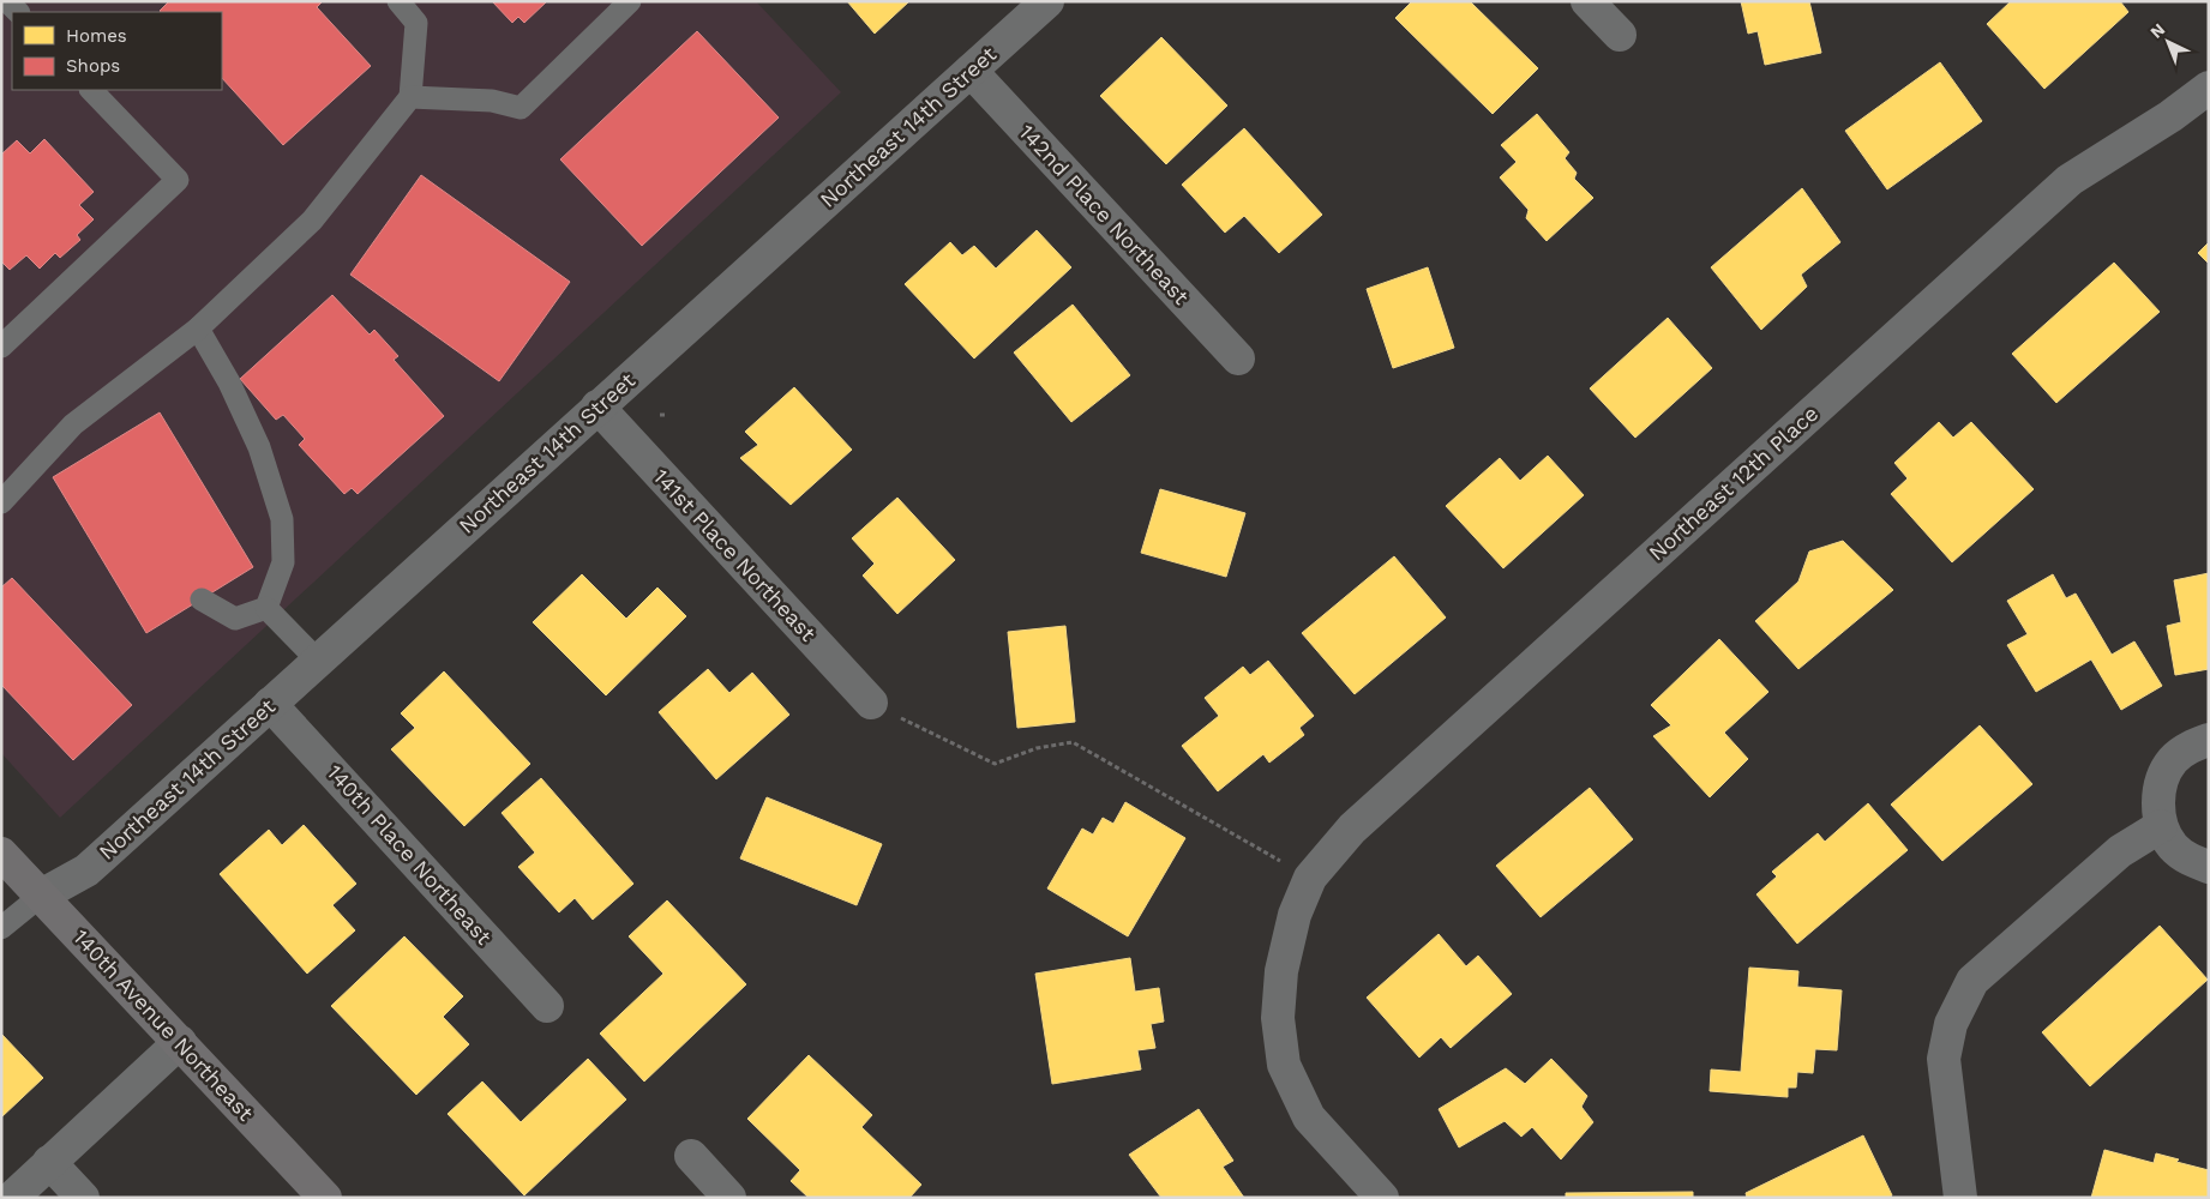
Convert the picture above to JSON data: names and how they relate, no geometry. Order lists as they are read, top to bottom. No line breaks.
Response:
{"streets":{"main road":["140th Avenue Northeast"],"street":["Northeast 14th Street","142nd Place Northeast","Northeast 12th Place","141st Place Northeast","140th Place Northeast"]},"crossings":[["Northeast 14th Street","142nd Place Northeast"],["Northeast 14th Street","141st Place Northeast"],["Northeast 14th Street","140th Place Northeast"],["Northeast 14th Street","140th Avenue Northeast"]],"legend":["Homes","Shops"],"north":"top left"}
